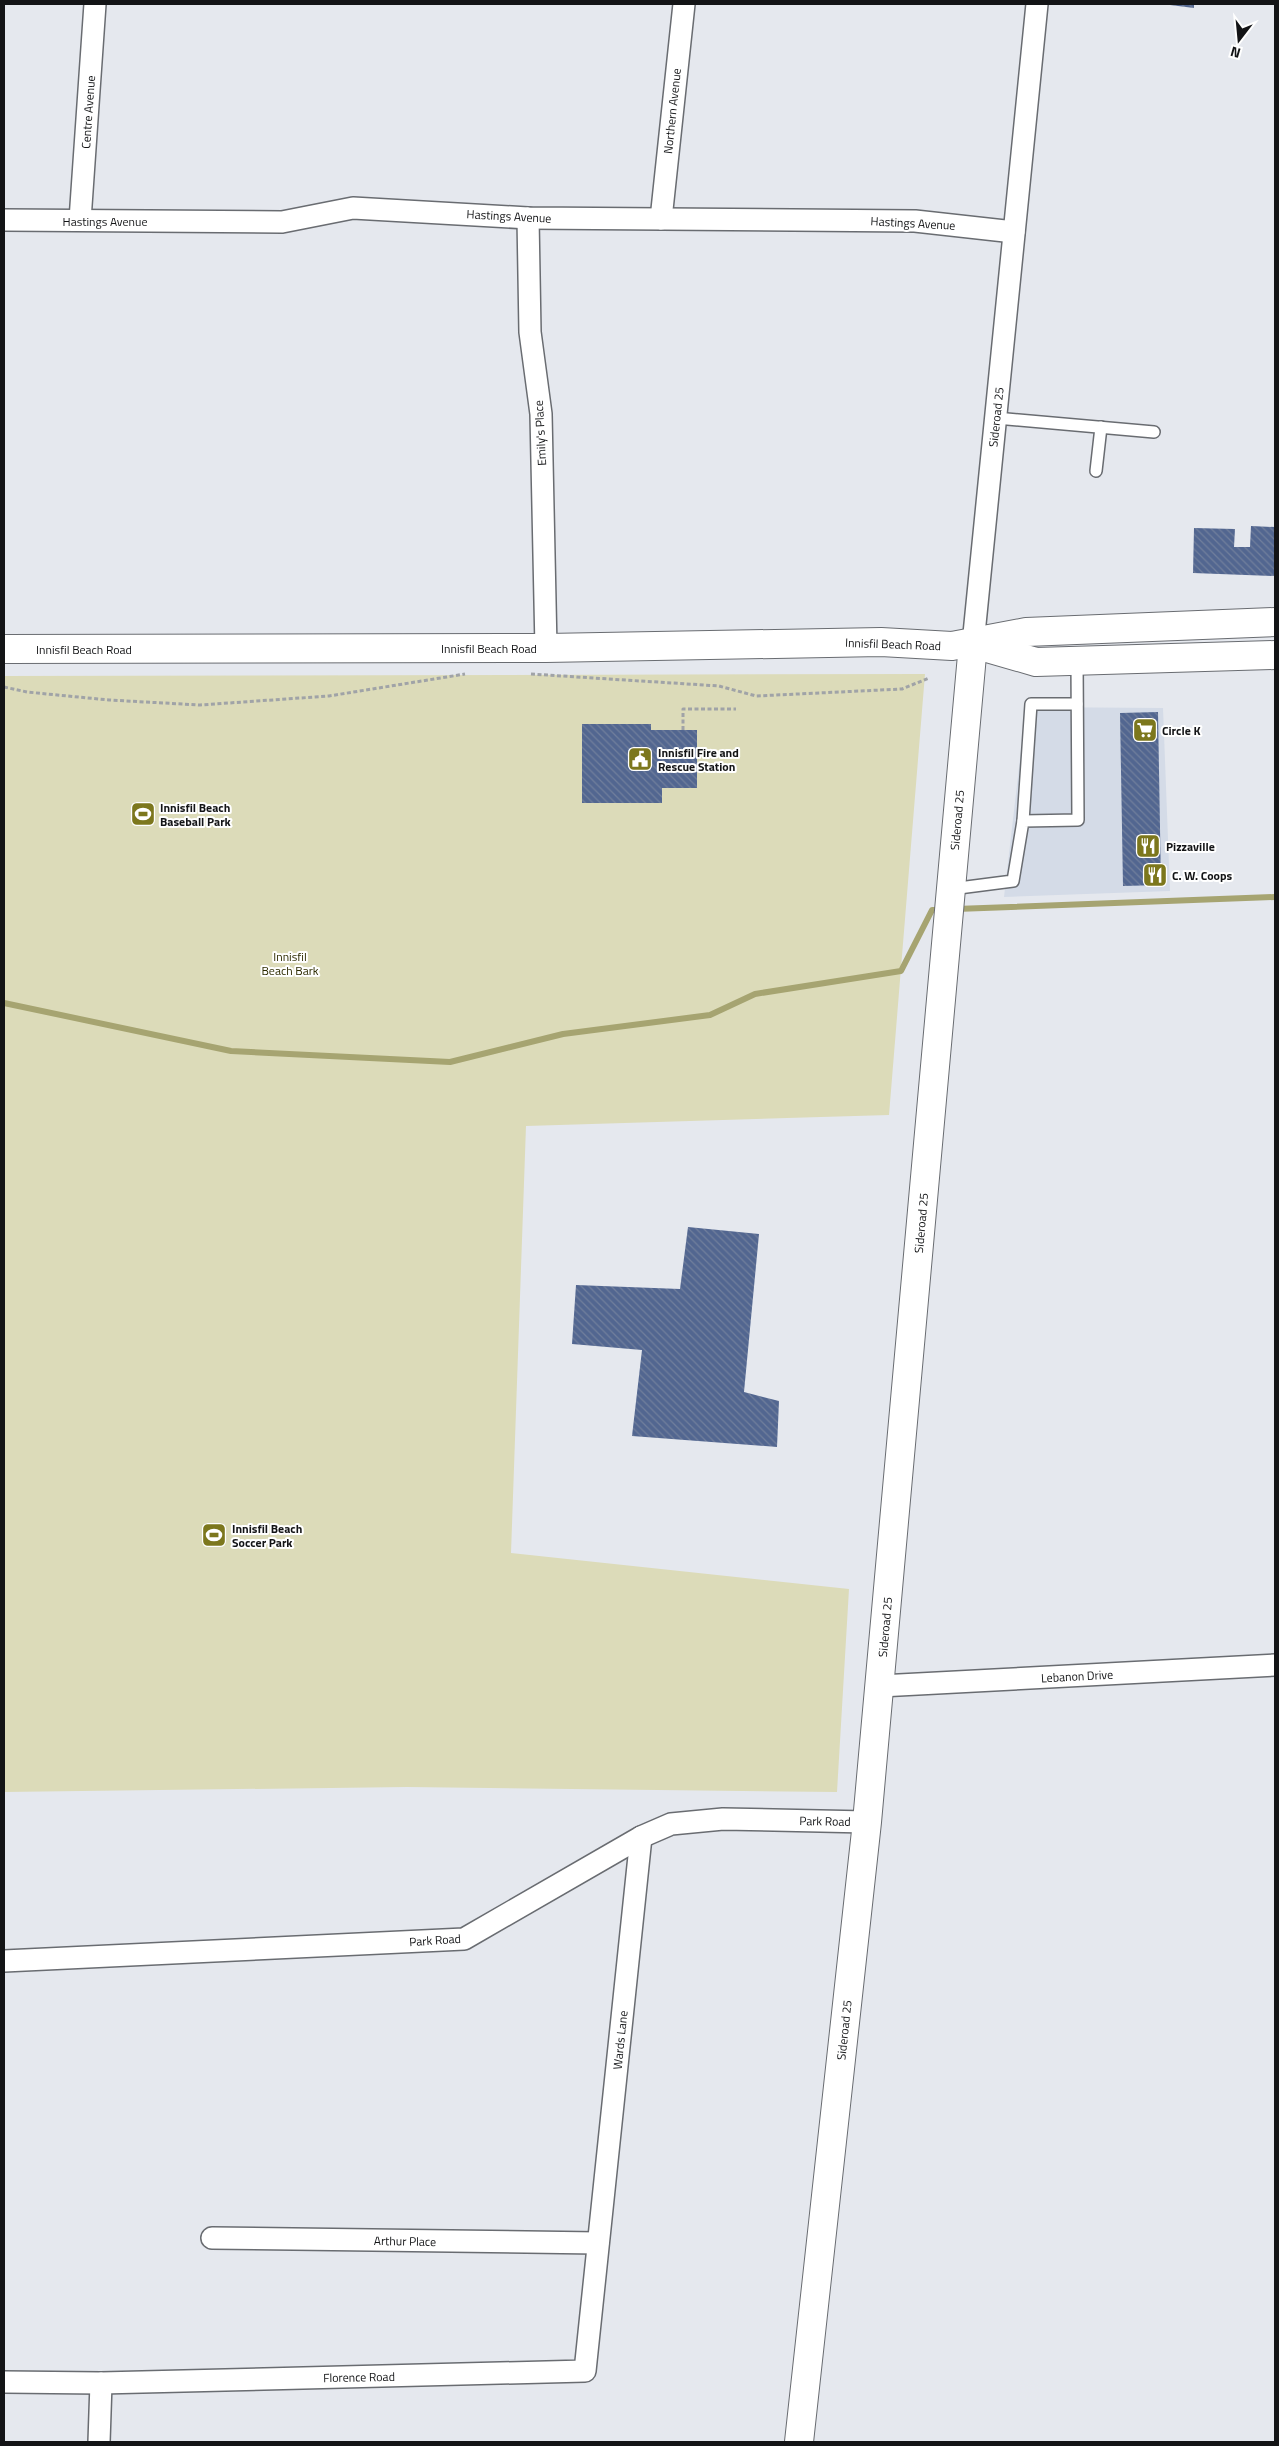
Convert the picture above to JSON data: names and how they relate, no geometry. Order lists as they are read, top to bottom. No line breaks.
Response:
{"streets":{"main road":["Sideroad 25","Innisfil Beach Road"],"street":["Northern Avenue","Centre Avenue","Hastings Avenue","Emily's Place","Lebanon Drive","Park Road","Wards Lane","Arthur Place","Florence Road"]},"crossings":[["Northern Avenue","Hastings Avenue"],["Centre Avenue","Hastings Avenue"],["Hastings Avenue","Sideroad 25"],["Hastings Avenue","Emily's Place"],["Sideroad 25","Innisfil Beach Road"],["Sideroad 25","Lebanon Drive"],["Sideroad 25","Park Road"],["Emily's Place","Innisfil Beach Road"],["Park Road","Wards Lane"],["Wards Lane","Arthur Place"],["Wards Lane","Florence Road"],["Arthur Place","Florence Road"]],"parks":["Innisfil Beach Bark"],"places":{"supermarket":["Circle K"],"public building":["Innisfil Fire and Rescue Station"],"sports":["Innisfil Beach Baseball Park","Innisfil Beach Soccer Park"],"restaurant":["Pizzaville","C. W. Coops"]},"north":"bottom"}
